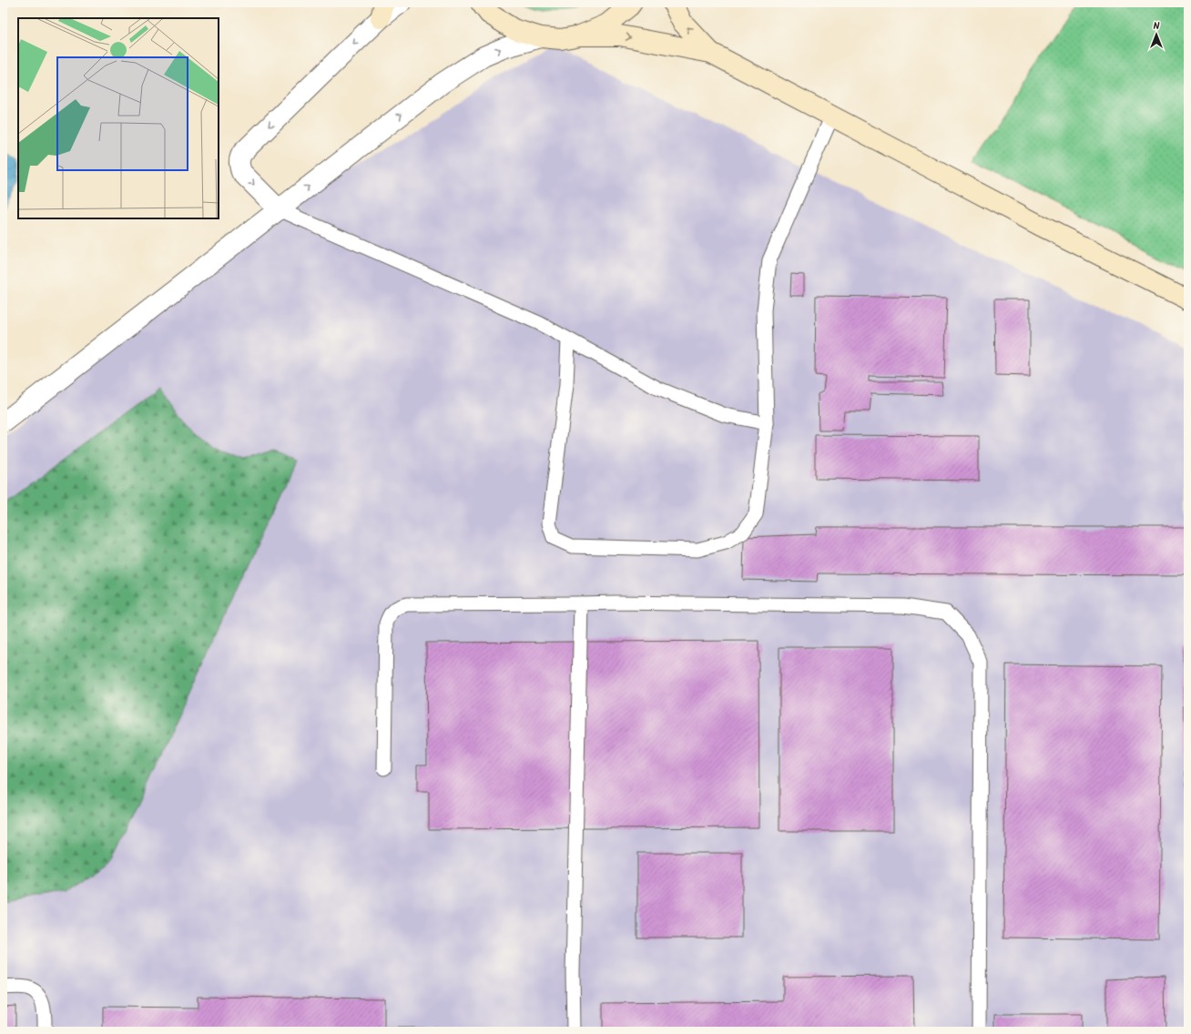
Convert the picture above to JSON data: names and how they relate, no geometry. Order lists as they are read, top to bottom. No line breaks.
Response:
{"north":"top"}
